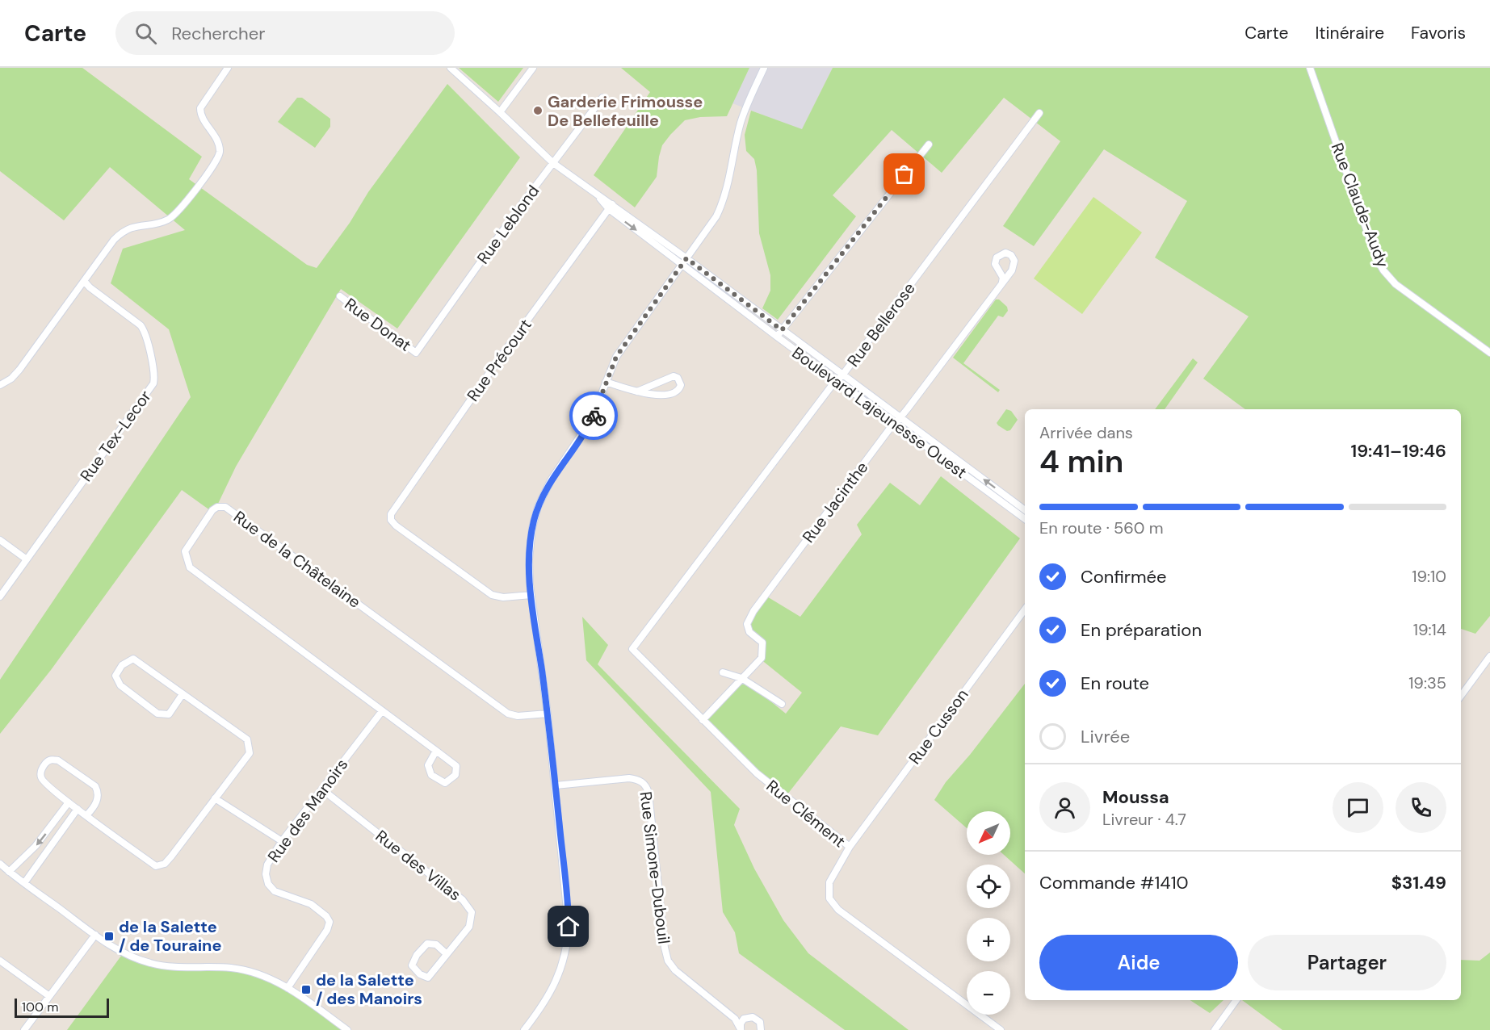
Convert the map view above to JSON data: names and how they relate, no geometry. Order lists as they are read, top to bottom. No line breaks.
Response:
{"streets":{"street":["Rue Claude-Audy","Rue Leblond","Rue Donat","Rue Bellerose","Rue Précourt","Boulevard Lajeunesse Ouest","Rue Tex-Lecor","Rue Jacinthe","Rue de la Châtelaine","Rue Cusson","Rue des Manoirs","Rue Clément","Rue des Villas","Rue Simone-Dubouil"]},"crossings":[["Rue Leblond","Rue Donat"],["Rue Leblond","Boulevard Lajeunesse Ouest"],["Rue Bellerose","Boulevard Lajeunesse Ouest"],["Rue Bellerose","Rue Clément"],["Rue Précourt","Boulevard Lajeunesse Ouest"],["Boulevard Lajeunesse Ouest","Rue Jacinthe"],["Rue Jacinthe","Rue Clément"],["Rue de la Châtelaine","Rue des Manoirs"],["Rue Cusson","Rue Clément"],["Rue des Manoirs","Rue des Villas"]],"places":{"other":["Garderie Frimousse De Bellefeuille"],"transit":["de la Salette / de Touraine","de la Salette / des Manoirs"]},"scale_bar":"100 m","north":"bottom left","page":{"header":"Carte","search":"Rechercher","nav":["Carte","Itinéraire","Favoris"],"heading":["4 min","Arrivée dans","19:41–19:46"],"panel":["Moussa","Livreur · 4.7","Commande #1410","$31.49"],"bar":"En route · 560 m","list":[["Confirmée","19:10"],["En préparation","19:14"],["En route","19:35"],"Livrée"],"map_buttons":["+","−"],"buttons":["Aide","Partager"],"scale":"100 m"}}
